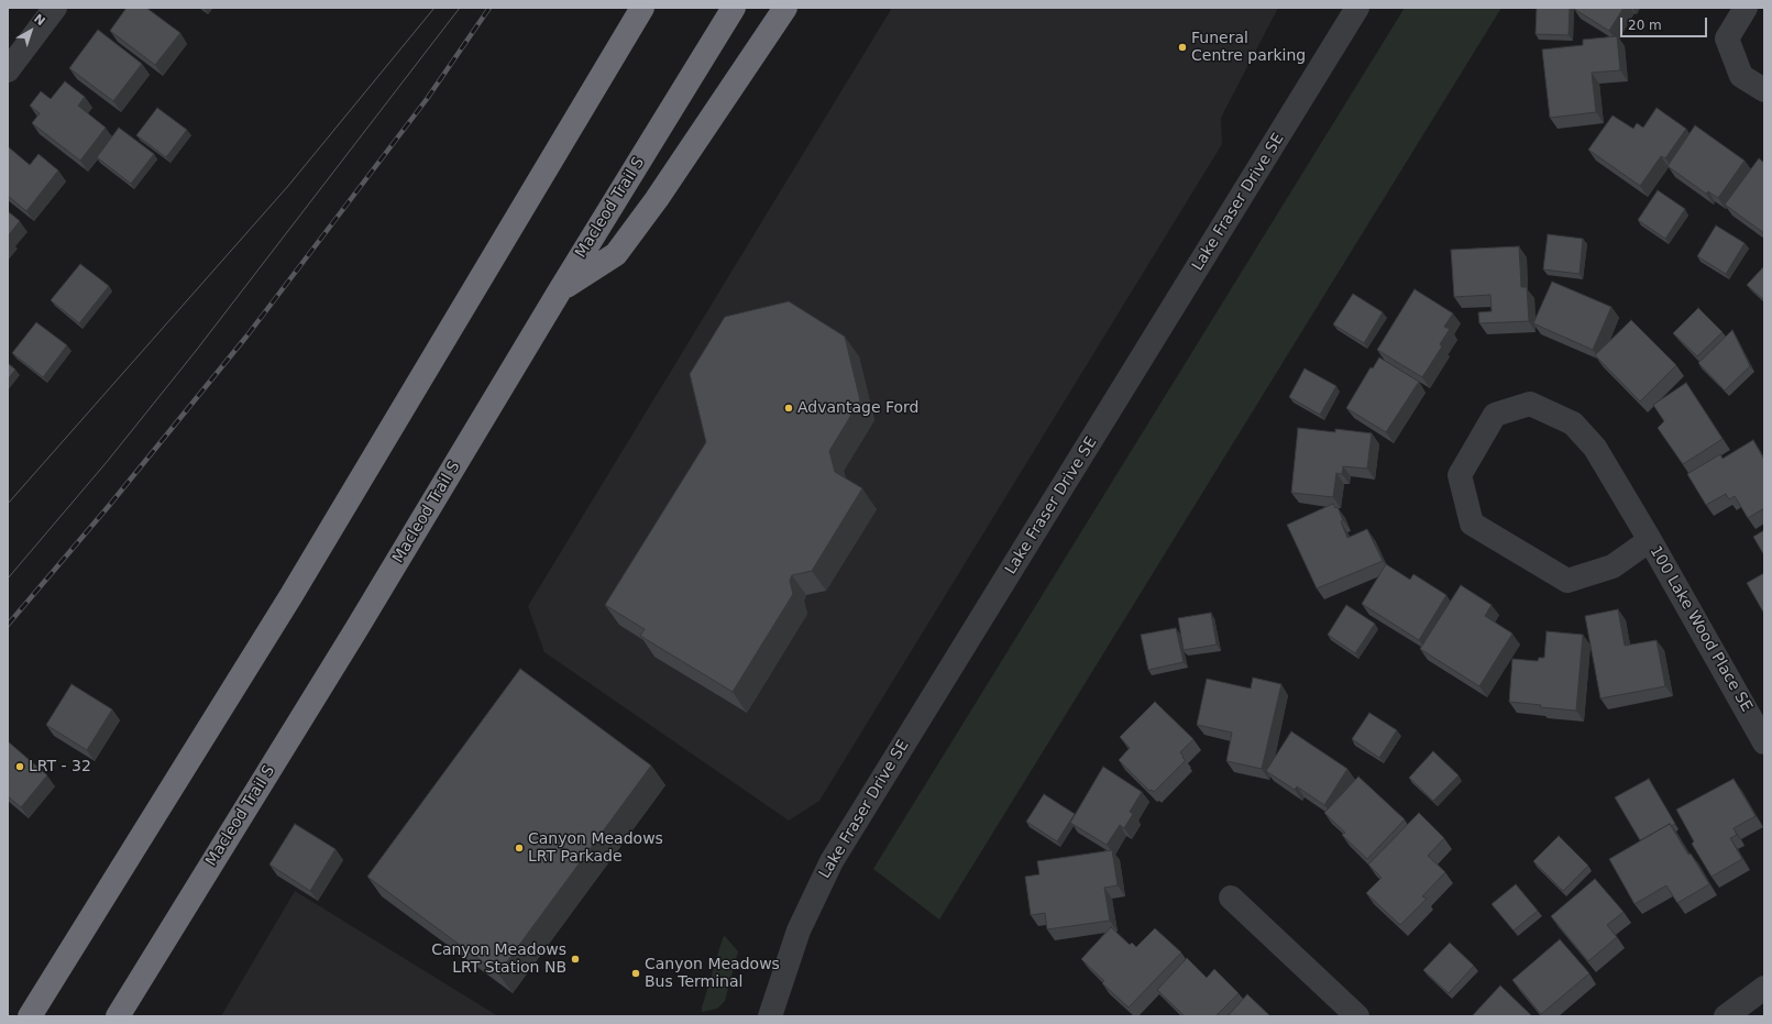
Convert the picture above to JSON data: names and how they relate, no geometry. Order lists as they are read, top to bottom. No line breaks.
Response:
{"streets":{"highway":["Macleod Trail S"],"street":["Lake Fraser Drive SE","100 Lake Wood Place SE"]},"places":["Funeral Centre parking","Advantage Ford","LRT - 32","Canyon Meadows LRT Parkade","Canyon Meadows LRT Station NB","Canyon Meadows Bus Terminal"],"scale_bar":"20 m","north":"top right"}
